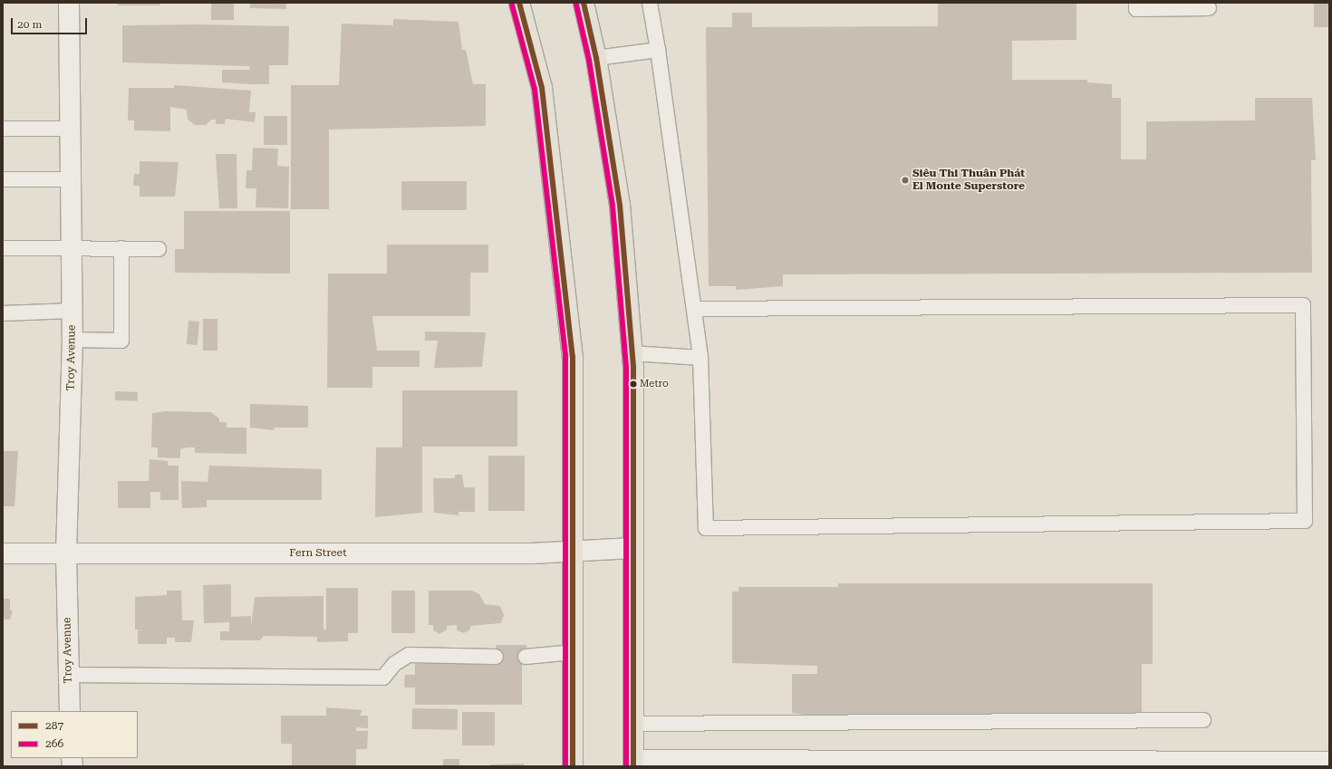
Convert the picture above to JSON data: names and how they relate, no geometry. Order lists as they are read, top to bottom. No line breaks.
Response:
{"streets":{"street":["Troy Avenue","Fern Street"]},"crossings":[["Troy Avenue","Fern Street"]],"places":["Siêu Thi Thuân Phát El Monte Superstore","Metro"],"lines":["transit line 287","transit line 266"],"legend":["287","266"],"scale_bar":"20 m"}
